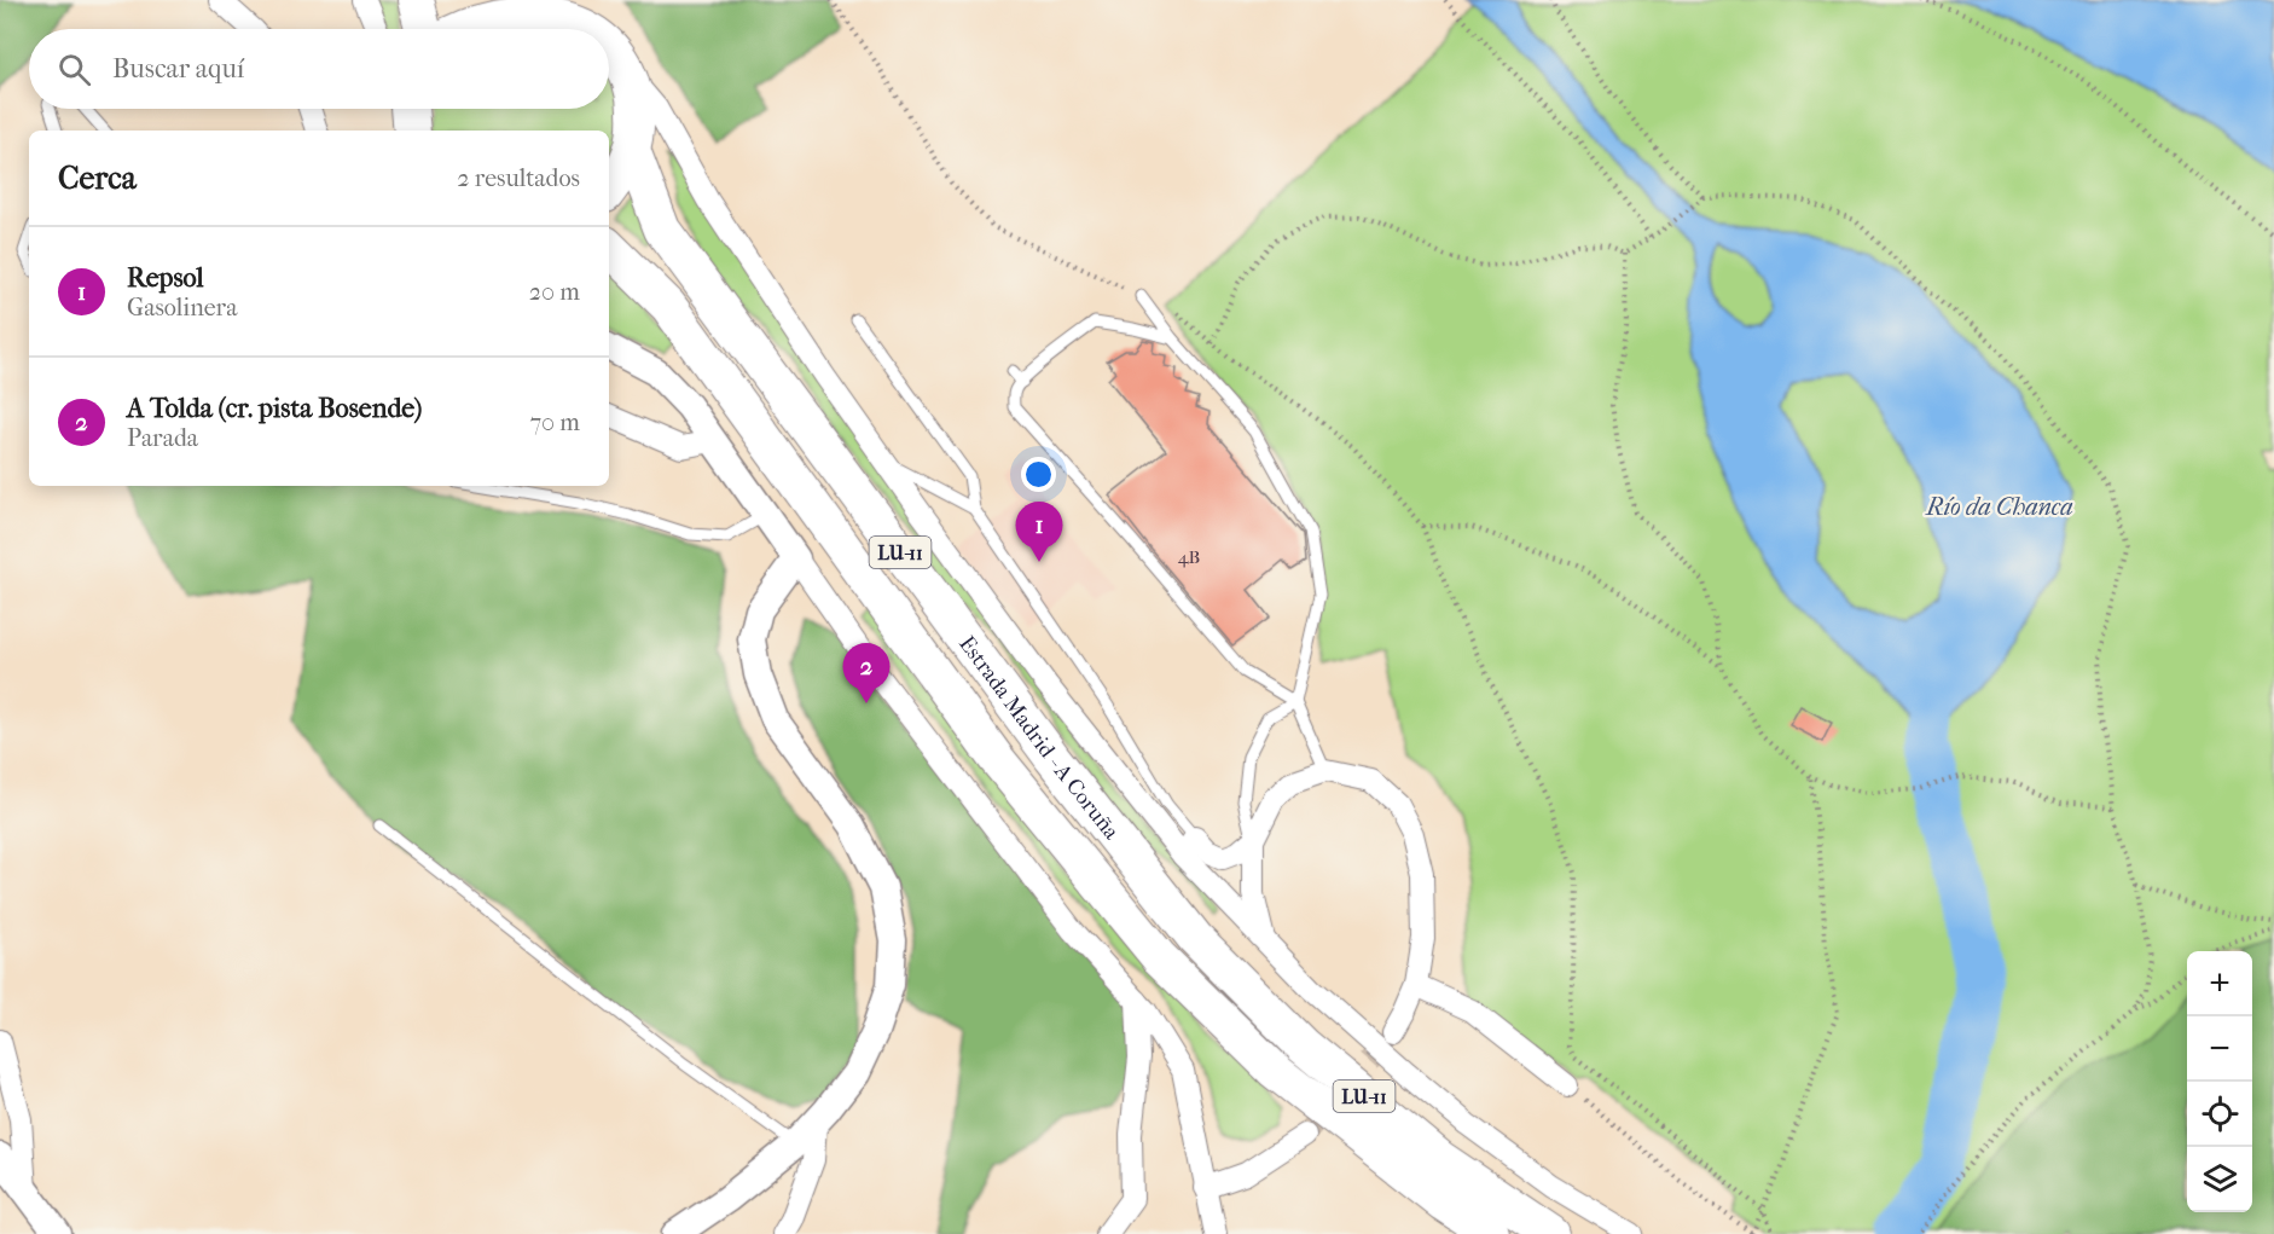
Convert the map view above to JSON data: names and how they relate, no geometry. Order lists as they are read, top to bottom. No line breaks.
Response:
{"streets":{"highway":["LU-11","Estrada Madrid - A Coruña"]},"water":["Río da Chanca"],"house_numbers":["4B"],"page":{"search":"Buscar aquí","heading":["Cerca","2 resultados"],"list":[{"mark":"1","name":"Repsol","note":"Gasolinera","value":"20 m"},{"mark":"2","name":"A Tolda (cr. pista Bosende)","note":"Parada","value":"70 m"}],"pins":["1","2"],"map_buttons":["+","−"]}}
